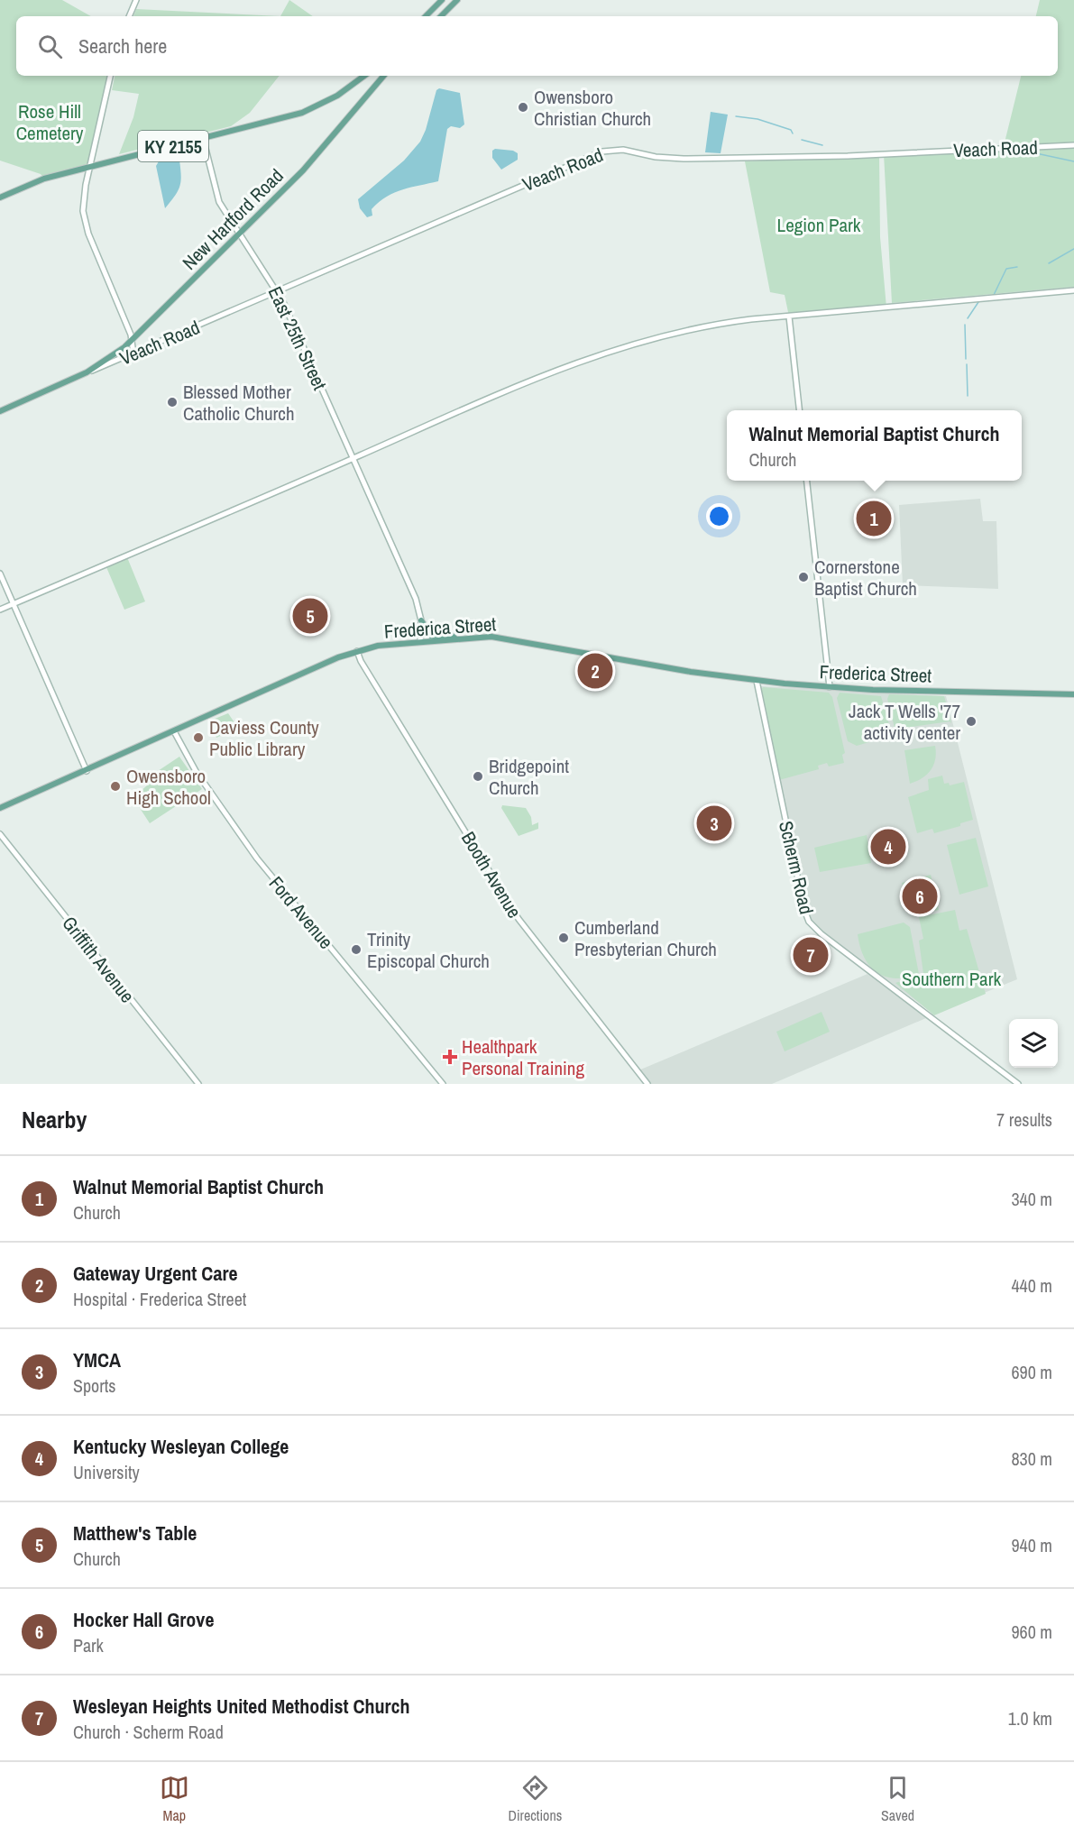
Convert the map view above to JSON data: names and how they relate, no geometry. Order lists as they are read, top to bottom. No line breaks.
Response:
{"streets":{"main road":["KY 2155","New Hartford Road","Frederica Street"],"street":["Veach Road","East 25th Street","Scherm Road","Booth Avenue","Ford Avenue","Griffith Avenue"]},"crossings":[["KY 2155","East 25th Street"],["Veach Road","New Hartford Road"],["Veach Road","East 25th Street"],["New Hartford Road","East 25th Street"],["East 25th Street","Frederica Street"],["Frederica Street","Scherm Road"],["Frederica Street","Booth Avenue"],["Frederica Street","Ford Avenue"]],"parks":["Rose Hill Cemetery","Legion Park","Southern Park"],"places":{"other":["Owensboro Christian Church","Blessed Mother Catholic Church","Cornerstone Baptist Church","Jack T Wells '77 activity center","Daviess County Public Library","Bridgepoint Church","Owensboro High School","Cumberland Presbyterian Church","Trinity Episcopal Church"],"health":["Healthpark Personal Training"]},"page":{"search":"Search here","popup":["Walnut Memorial Baptist Church","Church"],"pins":["1","5","2","3","4","6","7"],"heading":["Nearby","7 results"],"list":[{"mark":"1","name":"Walnut Memorial Baptist Church","note":"Church","value":"340 m"},{"mark":"2","name":"Gateway Urgent Care","note":"Hospital · Frederica Street","value":"440 m"},{"mark":"3","name":"YMCA","note":"Sports","value":"690 m"},{"mark":"4","name":"Kentucky Wesleyan College","note":"University","value":"830 m"},{"mark":"5","name":"Matthew's Table","note":"Church","value":"940 m"},{"mark":"6","name":"Hocker Hall Grove","note":"Park","value":"960 m"},{"mark":"7","name":"Wesleyan Heights United Methodist Church","note":"Church · Scherm Road","value":"1.0 km"}],"nav":["Map","Directions","Saved"]}}
